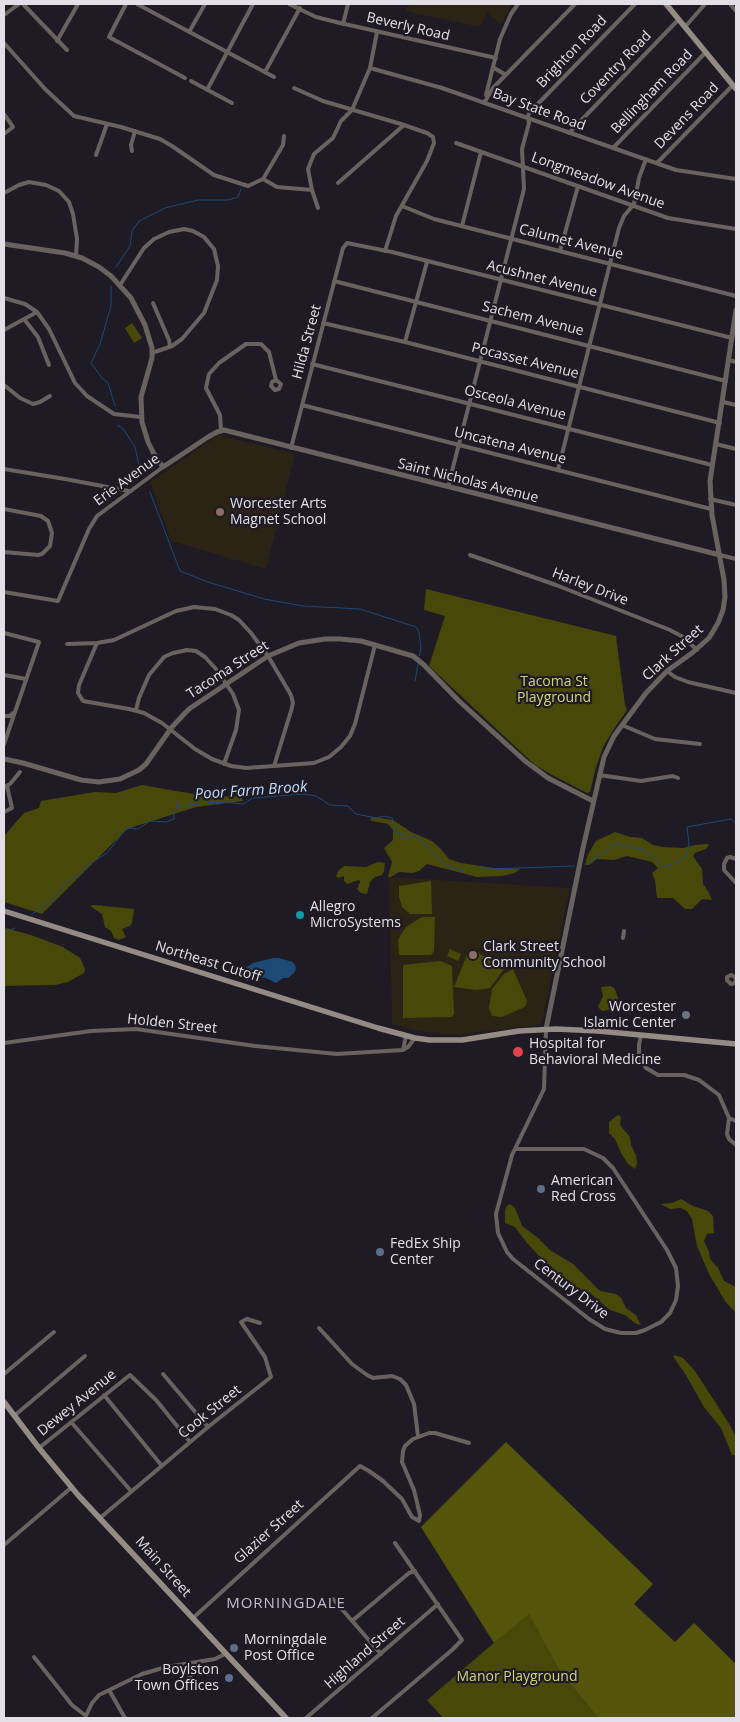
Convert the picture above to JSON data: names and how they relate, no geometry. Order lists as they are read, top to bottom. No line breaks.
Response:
{"streets":{"main road":["Northeast Cutoff","Main Street"],"street":["Beverly Road","Brighton Road","Coventry Road","Bellingham Road","Bay State Road","Devens Road","Longmeadow Avenue","Calumet Avenue","Acushnet Avenue","Sachem Avenue","Hilda Street","Pocasset Avenue","Osceola Avenue","Uncatena Avenue","Erie Avenue","Saint Nicholas Avenue","Harley Drive","Clark Street","Tacoma Street","Holden Street","Century Drive","Dewey Avenue","Cook Street","Glazier Street","Highland Street"]},"crossings":[["Brighton Road","Bay State Road"],["Coventry Road","Bay State Road"],["Bellingham Road","Bay State Road"],["Bay State Road","Devens Road"],["Acushnet Avenue","Hilda Street"],["Acushnet Avenue","Clark Street"],["Sachem Avenue","Hilda Street"],["Sachem Avenue","Clark Street"],["Hilda Street","Pocasset Avenue"],["Hilda Street","Osceola Avenue"],["Hilda Street","Uncatena Avenue"],["Hilda Street","Saint Nicholas Avenue"],["Pocasset Avenue","Clark Street"],["Osceola Avenue","Clark Street"],["Uncatena Avenue","Clark Street"],["Erie Avenue","Saint Nicholas Avenue"],["Saint Nicholas Avenue","Clark Street"],["Harley Drive","Clark Street"],["Clark Street","Tacoma Street"],["Clark Street","Northeast Cutoff"],["Clark Street","Century Drive"],["Northeast Cutoff","Century Drive"],["Dewey Avenue","Cook Street"],["Dewey Avenue","Main Street"],["Cook Street","Main Street"],["Glazier Street","Main Street"]],"districts":["MORNINGDALE"],"water":["Poor Farm Brook"],"parks":["Tacoma St Playground","Manor Playground"],"places":["Worcester Arts Magnet School","Allegro MicroSystems","Clark Street Community School","Worcester Islamic Center","Hospital for Behavioral Medicine","American Red Cross","FedEx Ship Center","Morningdale Post Office","Boylston Town Offices"]}
